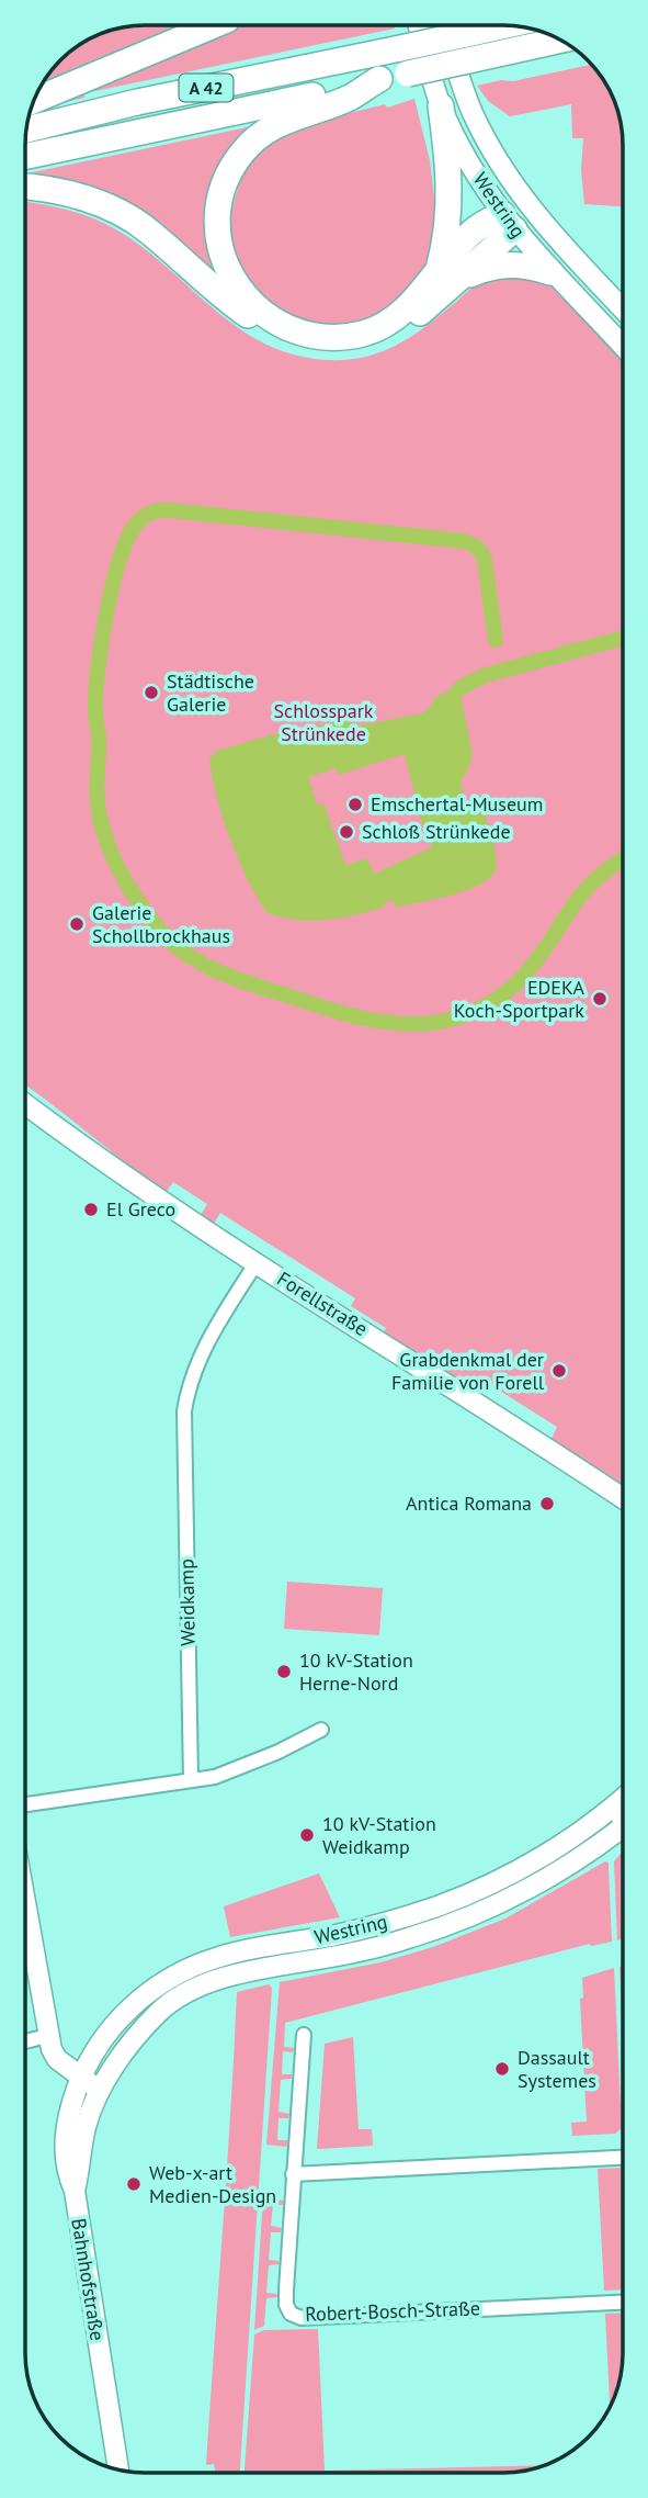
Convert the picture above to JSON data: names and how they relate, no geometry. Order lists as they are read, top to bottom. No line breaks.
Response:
{"streets":{"highway":["A 42"],"main road":["Westring","Forellstraße","Bahnhofstraße"],"street":["Weidkamp","Robert-Bosch-Straße"]},"crossings":[["Westring","Bahnhofstraße"],["Forellstraße","Weidkamp"]],"parks":["Schlosspark Strünkede"],"places":["Städtische Galerie","Emschertal-Museum","Schloß Strünkede","Galerie Schollbrockhaus","EDEKA Koch-Sportpark","El Greco","Grabdenkmal der Familie von Forell","Antica Romana","10 kV-Station Herne-Nord","10 kV-Station Weidkamp","Dassault Systemes","Web-x-art Medien-Design"]}
